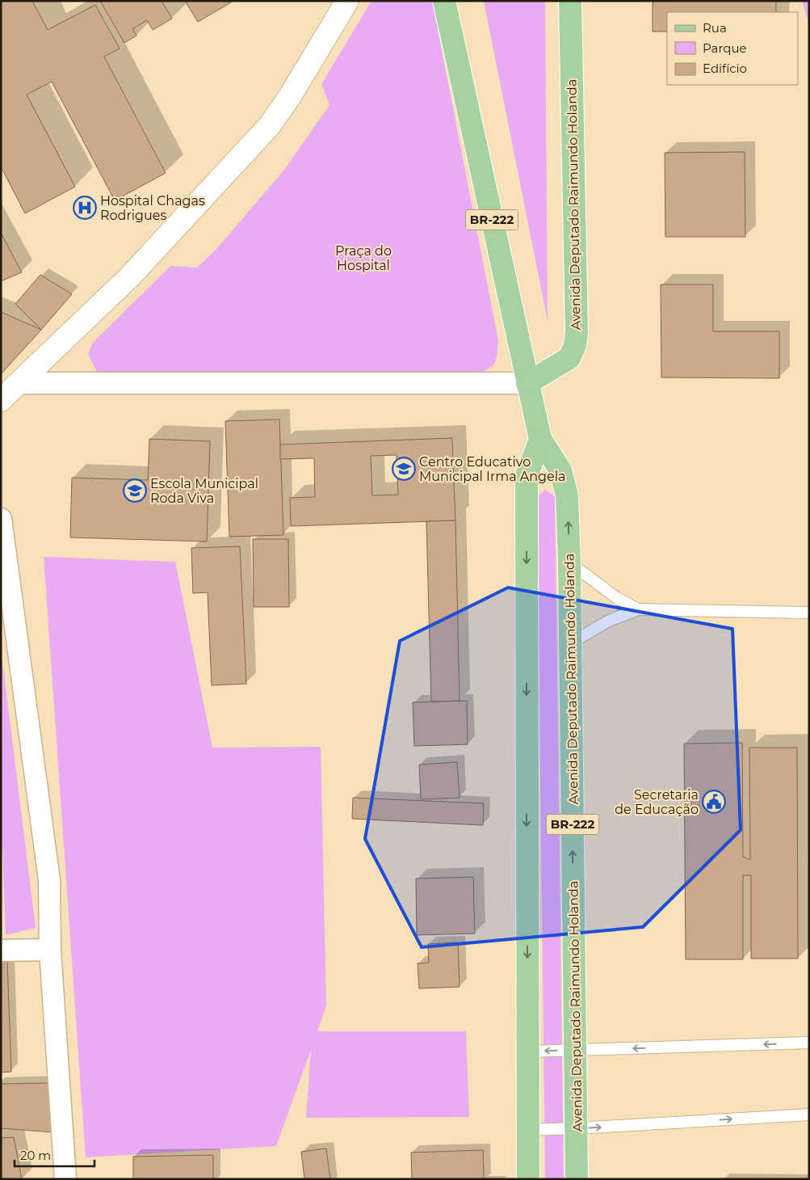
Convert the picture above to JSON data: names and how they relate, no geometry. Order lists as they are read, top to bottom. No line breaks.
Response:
{"streets":{"main road":["Avenida Deputado Raimundo Holanda","BR-222"]},"crossings":[["Avenida Deputado Raimundo Holanda","BR-222"]],"parks":["Praça do Hospital"],"places":{"hospital":["Hospital Chagas Rodrigues"],"school or university":["Centro Educativo Municipal Irma Angela","Escola Municipal Roda Viva"],"public building":["Secretaria de Educação"]},"legend":["Rua","Parque","Edifício"],"scale_bar":"20 m"}
